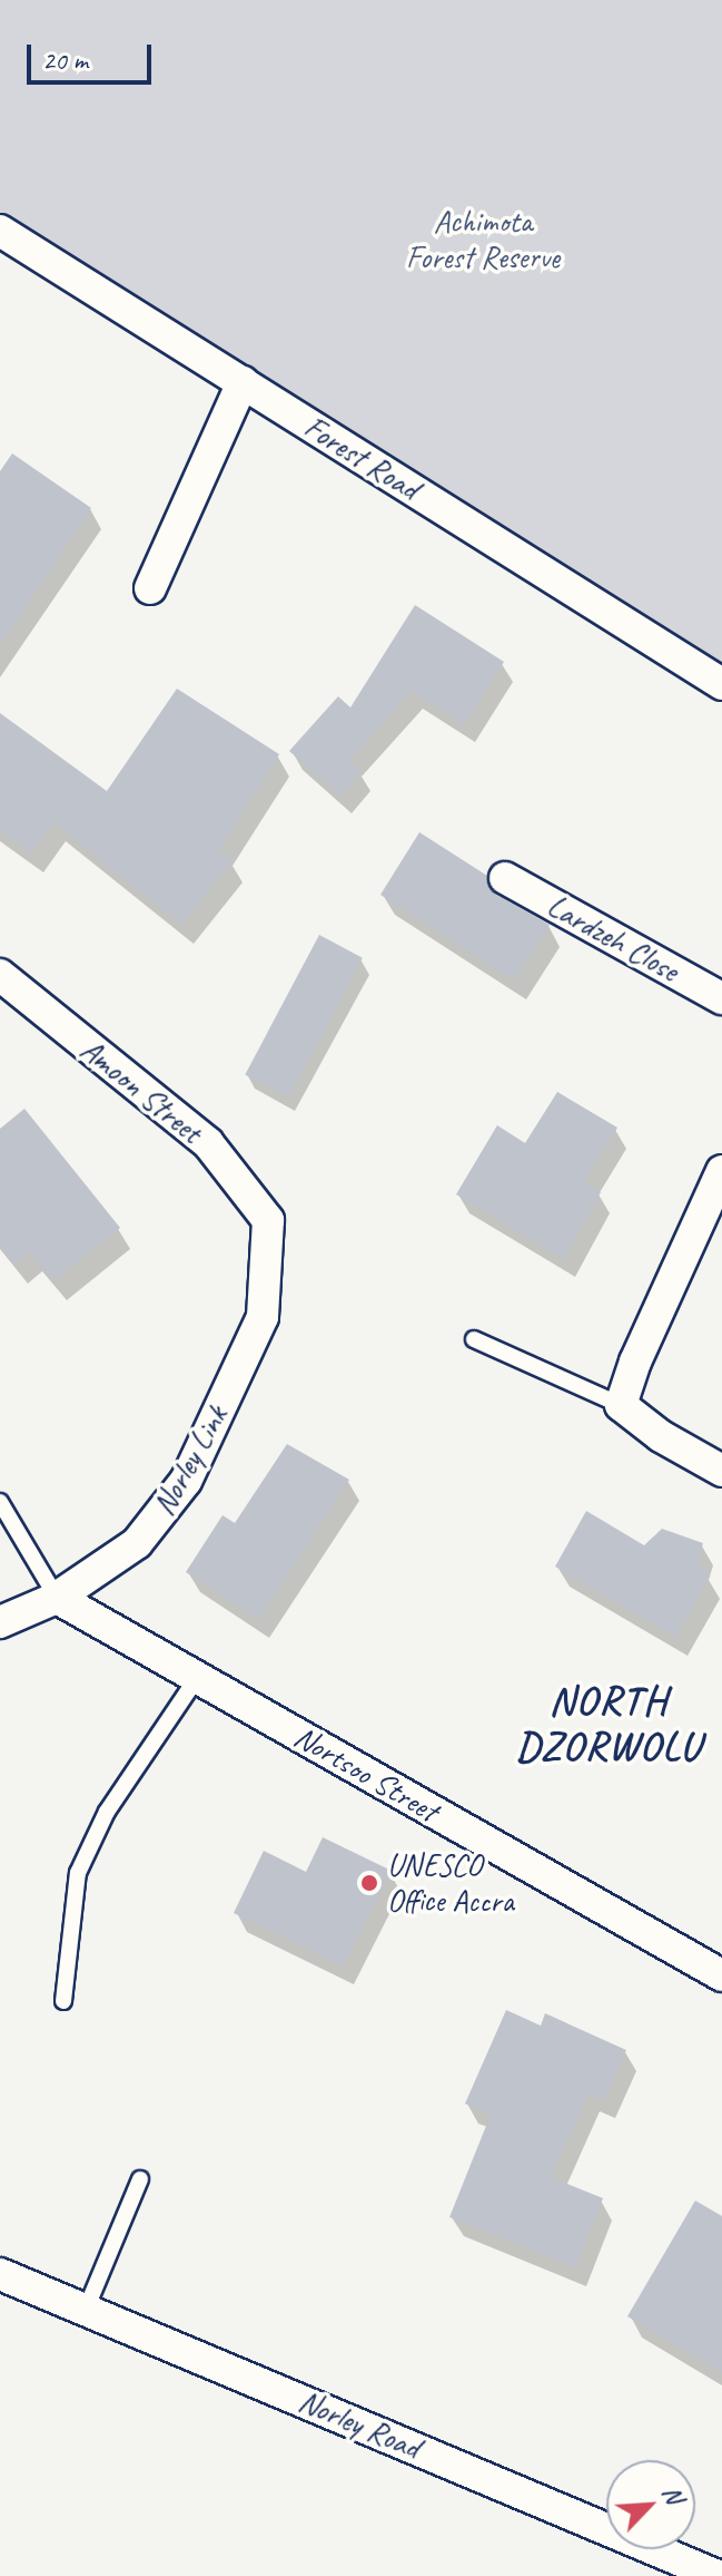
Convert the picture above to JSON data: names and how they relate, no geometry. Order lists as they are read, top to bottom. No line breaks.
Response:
{"streets":{"street":["Forest Road","Lardzeh Close","Amoon Street","Norley Link","Nortsoo Street","Norley Road"]},"crossings":[["Amoon Street","Norley Link"],["Norley Link","Nortsoo Street"]],"districts":["NORTH DZORWOLU"],"parks":["Achimota Forest Reserve"],"places":["UNESCO Office Accra"],"scale_bar":"20 m","north":"top right"}
